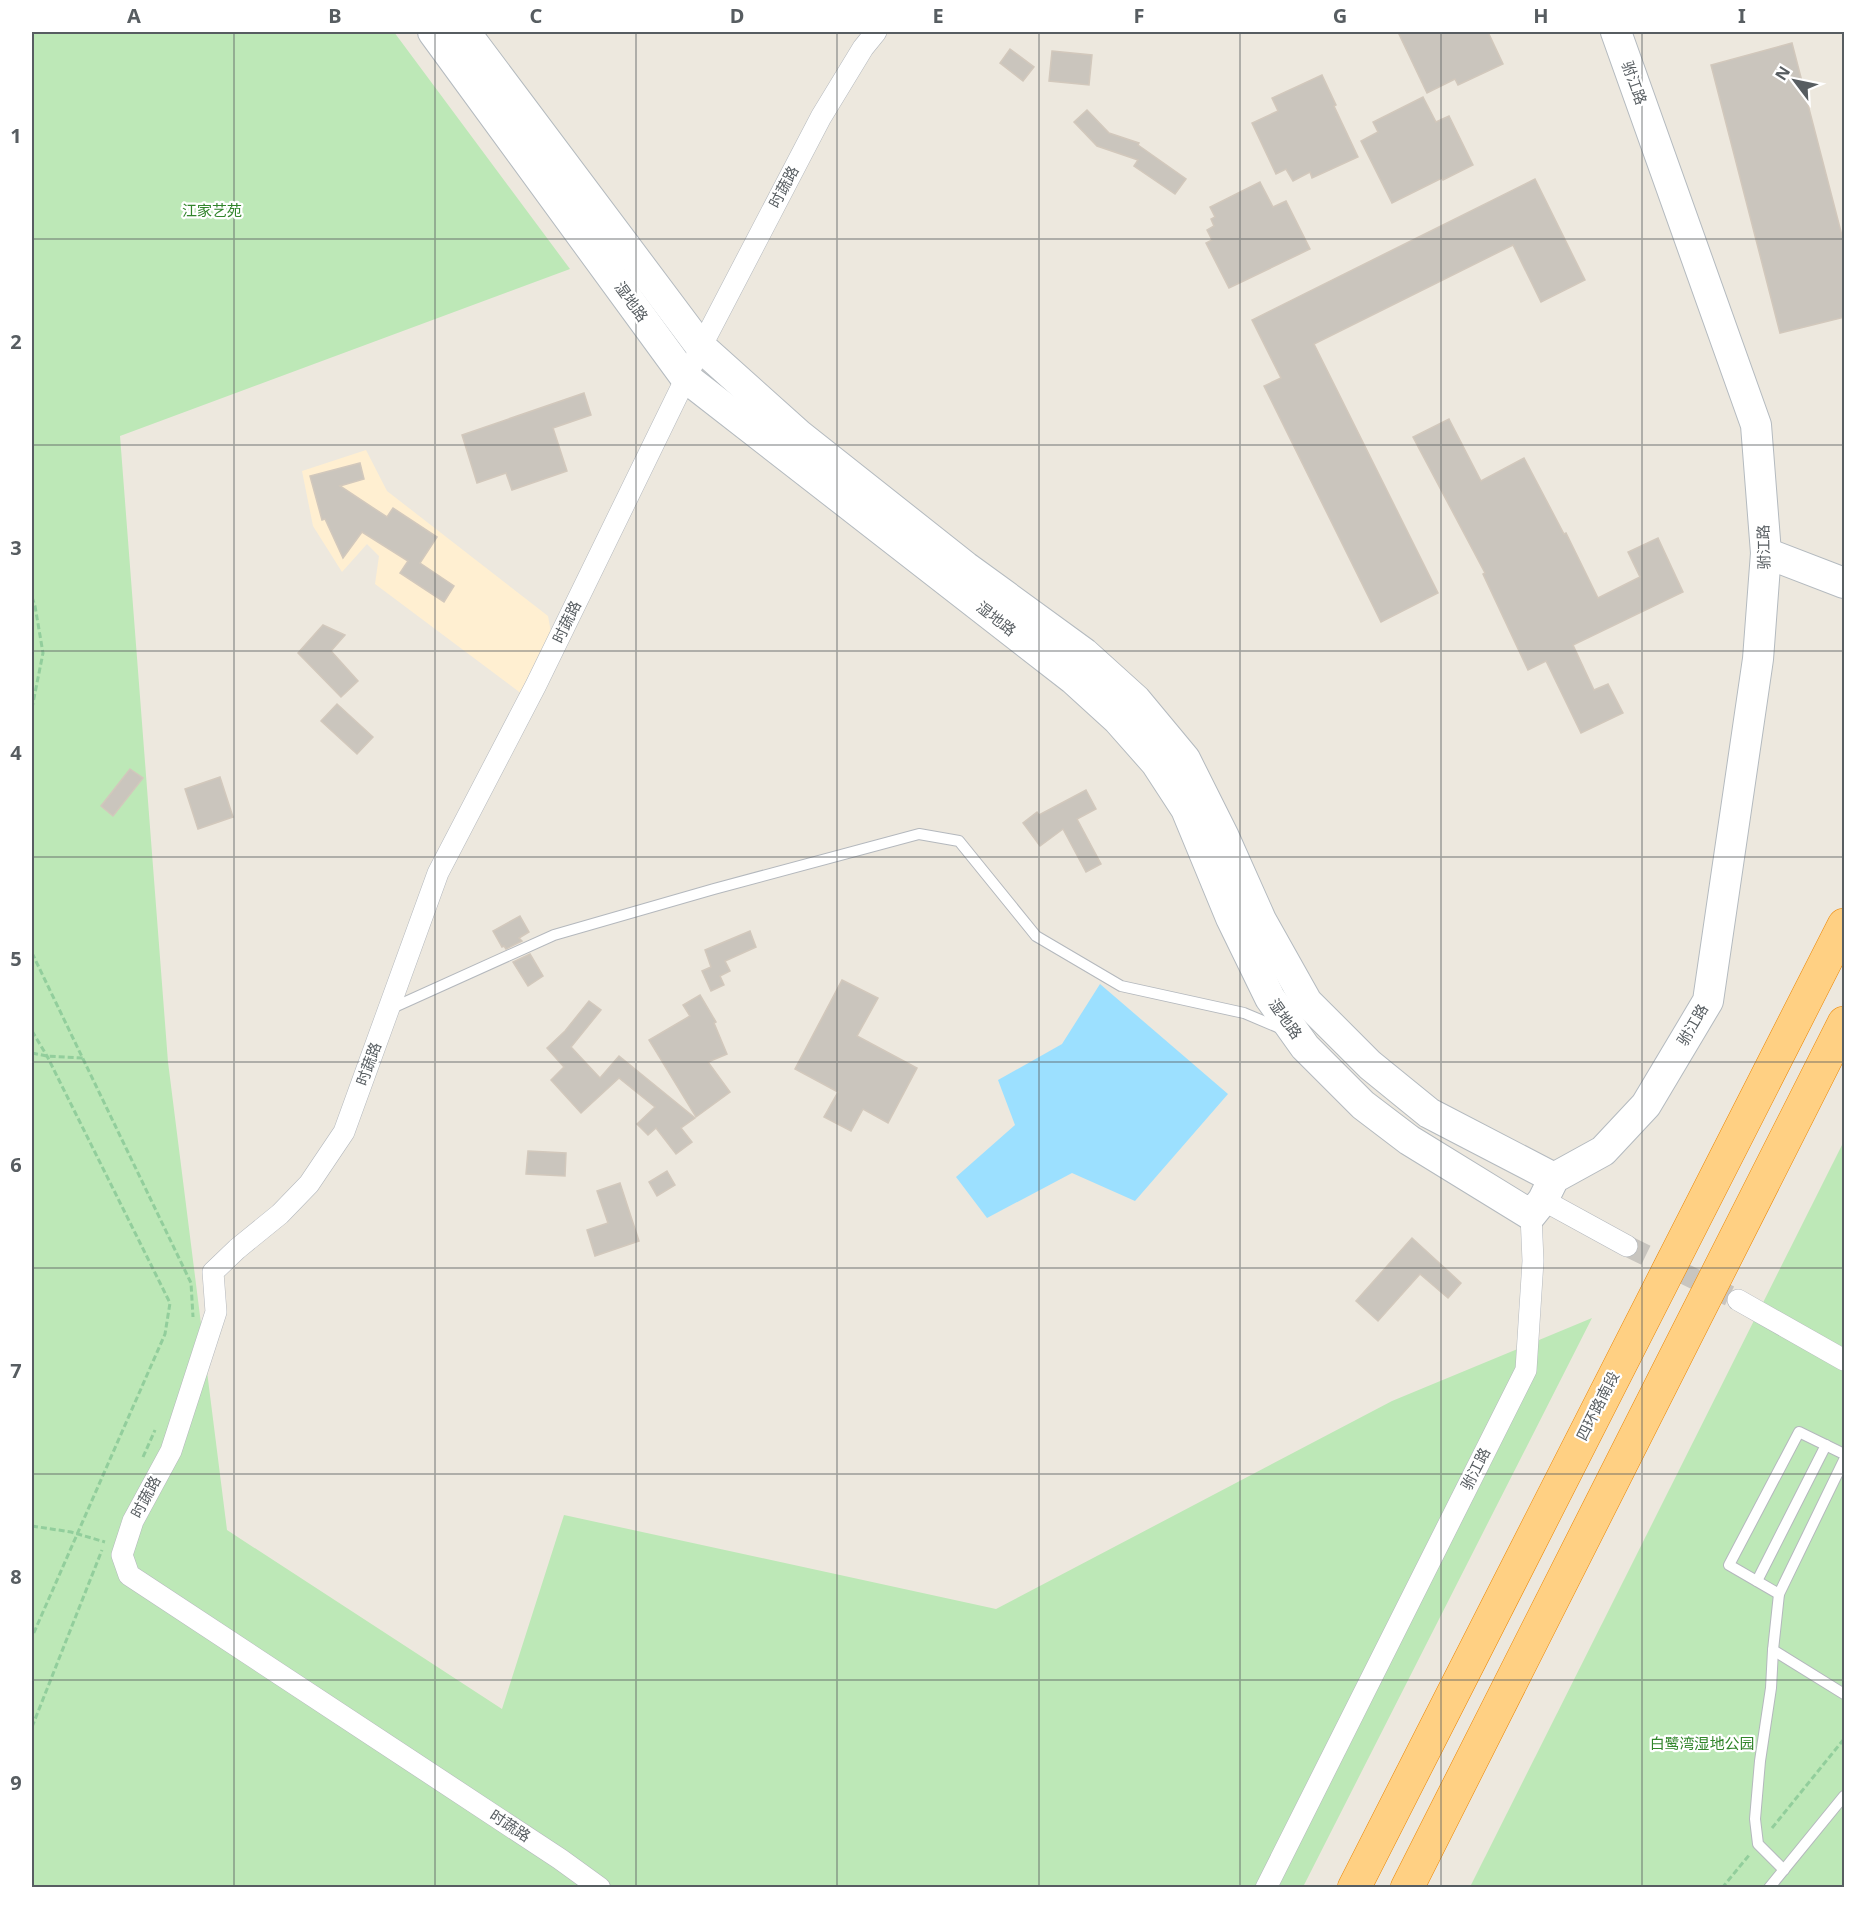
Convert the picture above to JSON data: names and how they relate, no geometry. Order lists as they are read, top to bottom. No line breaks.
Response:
{"streets":{"highway":["四环路南段"],"street":["驸江路","时蔬路","湿地路"]},"crossings":[["驸江路","湿地路"],["时蔬路","湿地路"]],"parks":["江家艺苑","白鹭湾湿地公园"],"north":"top left","grid":{"columns":["A","B","C","D","E","F","G","H","I"],"rows":["1","2","3","4","5","6","7","8","9"]}}
